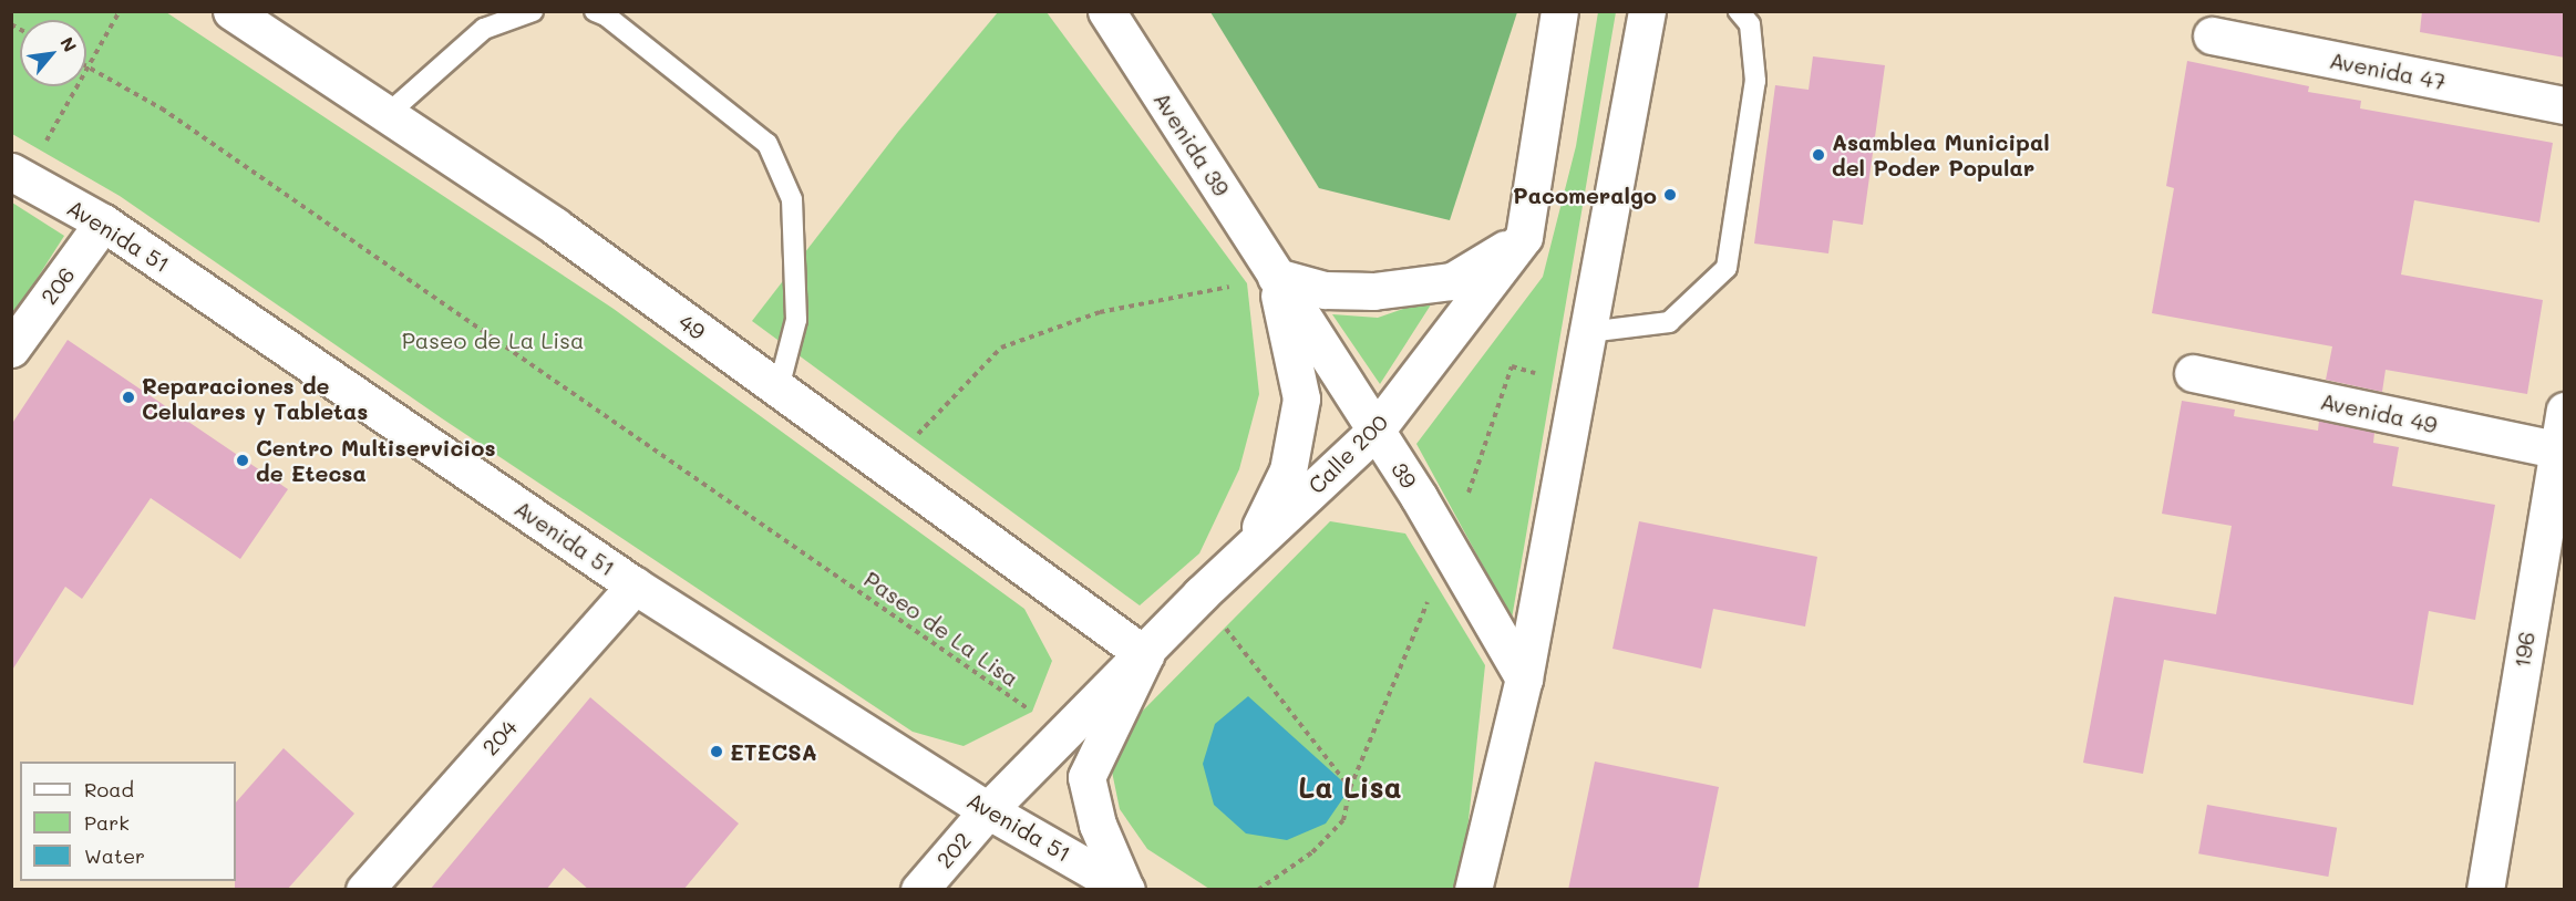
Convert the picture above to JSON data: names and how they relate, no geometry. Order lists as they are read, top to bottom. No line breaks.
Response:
{"streets":{"main road":["Avenida 47","Avenida 39","Avenida 51","206","49","Avenida 49","Calle 200","39","196","204","202"],"path":["Paseo de La Lisa"]},"crossings":[["Avenida 39","39"],["Avenida 51","206"],["Avenida 51","Calle 200"],["Avenida 51","204"],["Avenida 51","202"],["49","Calle 200"],["Avenida 49","196"],["Calle 200","39"],["Calle 200","202"]],"districts":["La Lisa"],"parks":["Paseo de La Lisa"],"places":["Asamblea Municipal del Poder Popular","Pacomeralgo","Reparaciones de Celulares y Tabletas","Centro Multiservicios de Etecsa","ETECSA"],"legend":["Road","Park","Water"],"north":"top right"}
